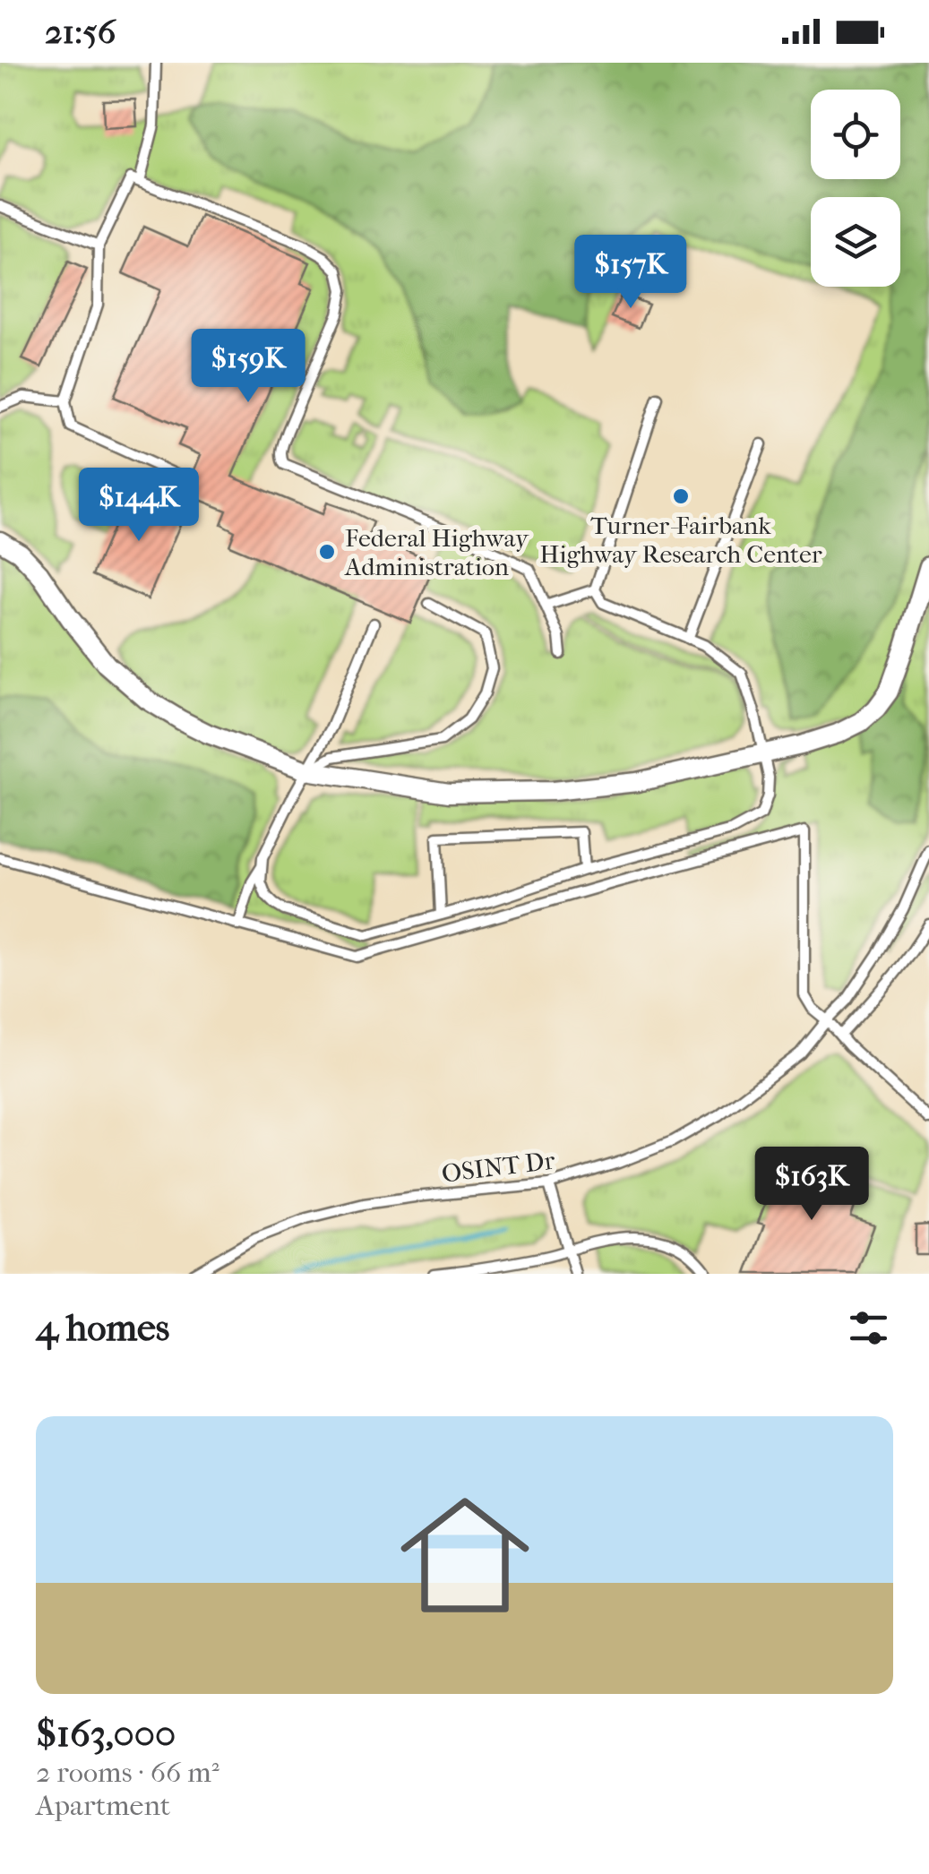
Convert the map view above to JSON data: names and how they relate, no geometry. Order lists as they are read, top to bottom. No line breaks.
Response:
{"streets":{"lane":["OSINT Dr"]},"places":["Turner-Fairbank Highway Research Center","Federal Highway Administration"],"page":{"status":"21:56","price":["$157K","$159K","$144K","$163K"],"heading":"4 homes","list":[{"name":"$163,000","note":"2 rooms · 66 m² · Apartment"}]}}
